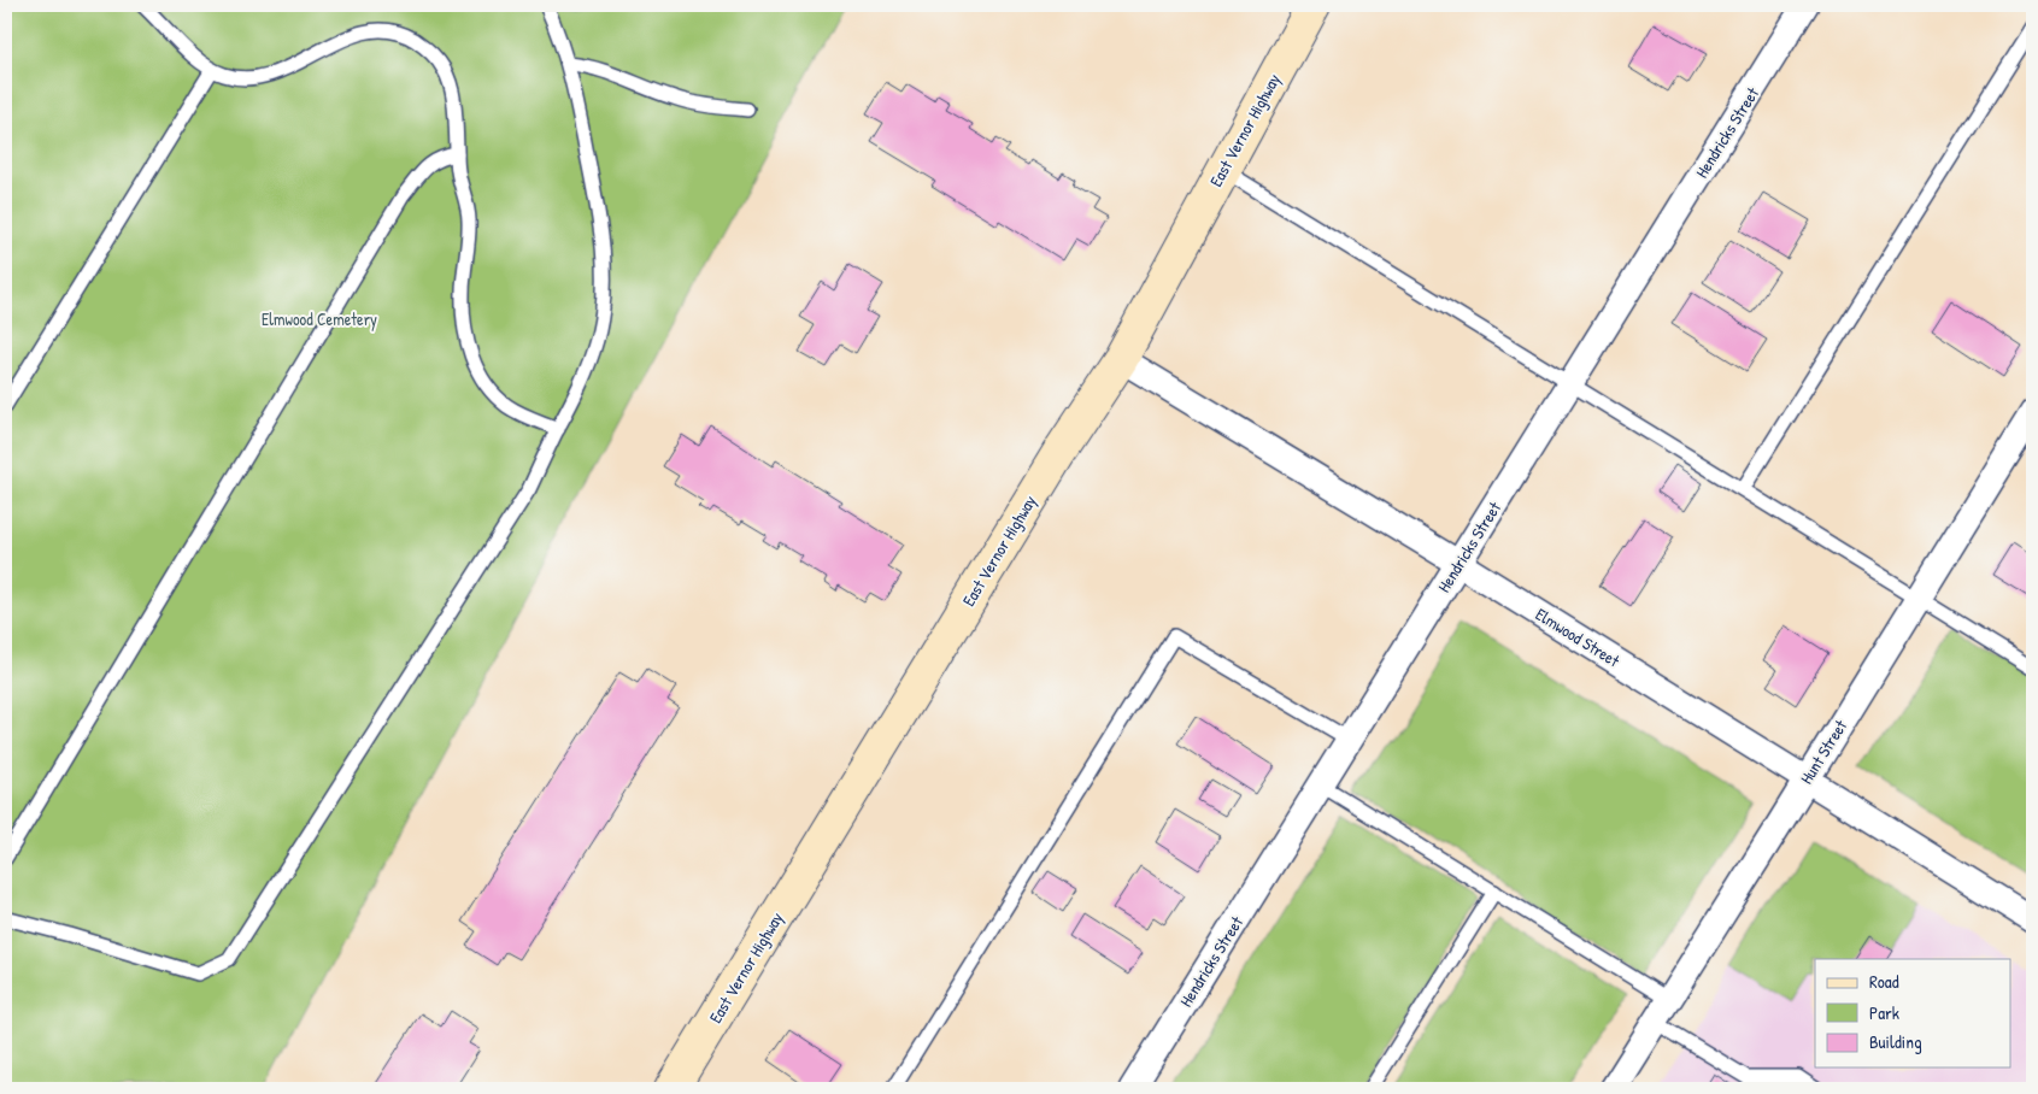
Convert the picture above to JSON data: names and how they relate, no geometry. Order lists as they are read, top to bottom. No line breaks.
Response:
{"streets":{"street":["East Vernor Highway","Hendricks Street","Elmwood Street","Hunt Street"]},"crossings":[["East Vernor Highway","Elmwood Street"],["Hendricks Street","Elmwood Street"],["Elmwood Street","Hunt Street"]],"parks":["Elmwood Cemetery"],"legend":["Road","Park","Building"]}
